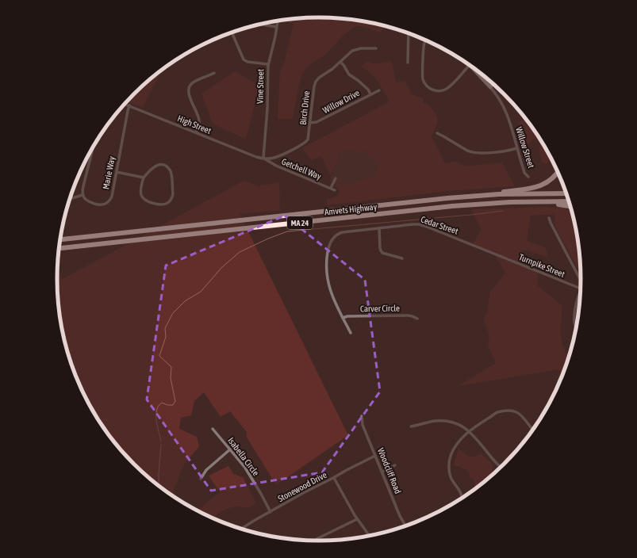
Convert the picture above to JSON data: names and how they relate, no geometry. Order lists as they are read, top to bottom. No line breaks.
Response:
{"streets":{"highway":["Amvets Highway","MA 24"],"street":["Vine Street","Willow Drive","Birch Drive","High Street","Willow Street","Getchell Way","Marie Way","Cedar Street","Turnpike Street","Carver Circle","Isabella Circle","Woodcliff Road","Stonewood Drive"]},"crossings":[["Vine Street","Birch Drive"],["Vine Street","High Street"],["Vine Street","Getchell Way"],["Willow Drive","Birch Drive"],["Birch Drive","High Street"],["Birch Drive","Getchell Way"],["High Street","Getchell Way"],["High Street","Marie Way"],["Cedar Street","Turnpike Street"],["Cedar Street","Carver Circle"],["Isabella Circle","Stonewood Drive"],["Woodcliff Road","Stonewood Drive"]]}
